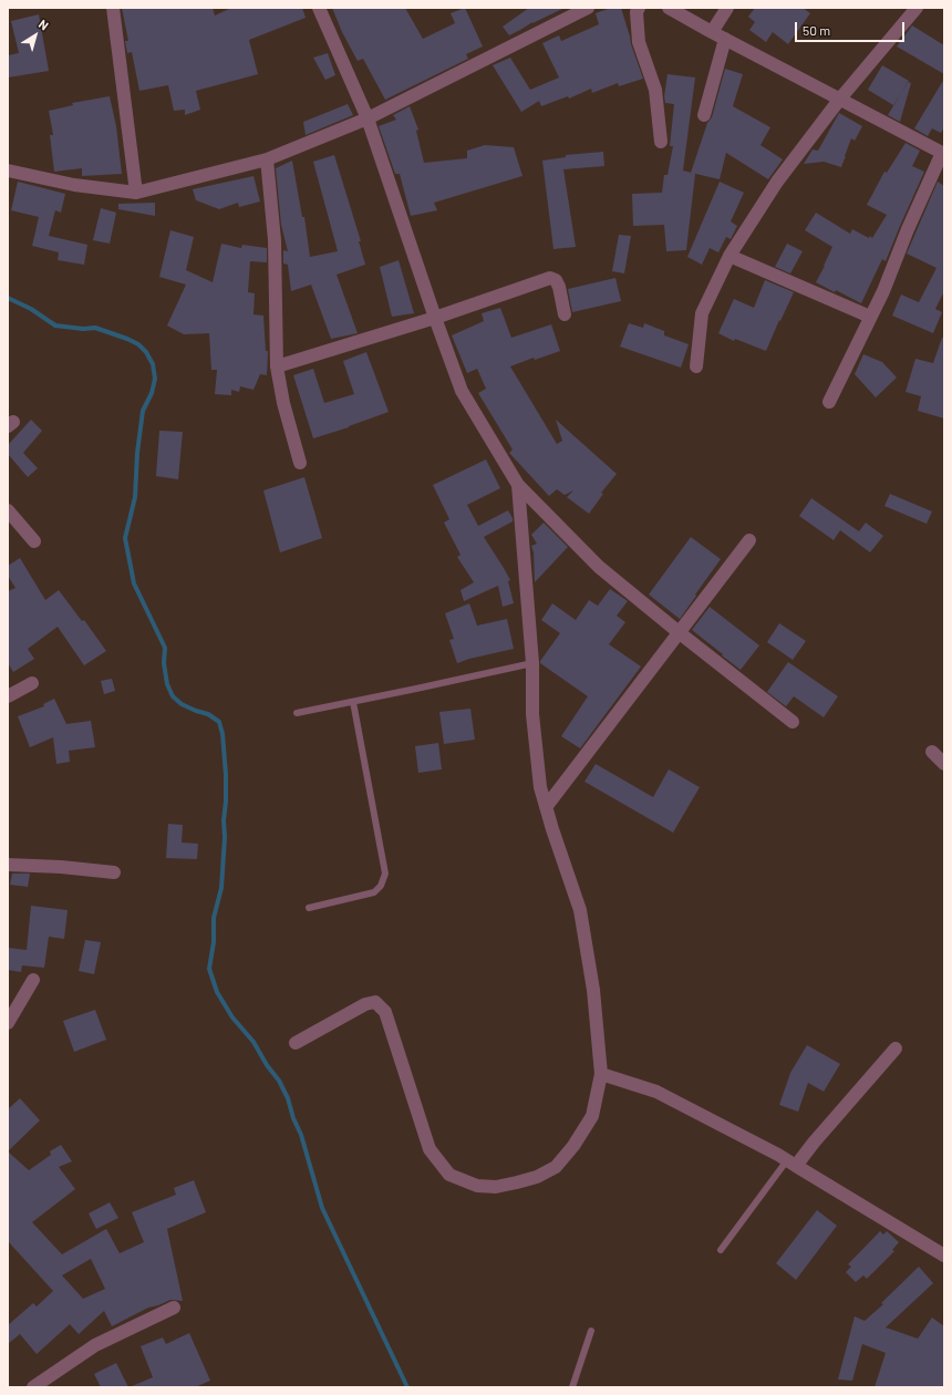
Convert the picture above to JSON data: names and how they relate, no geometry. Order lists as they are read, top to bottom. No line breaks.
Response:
{"scale_bar":"50 m","north":"top right"}
